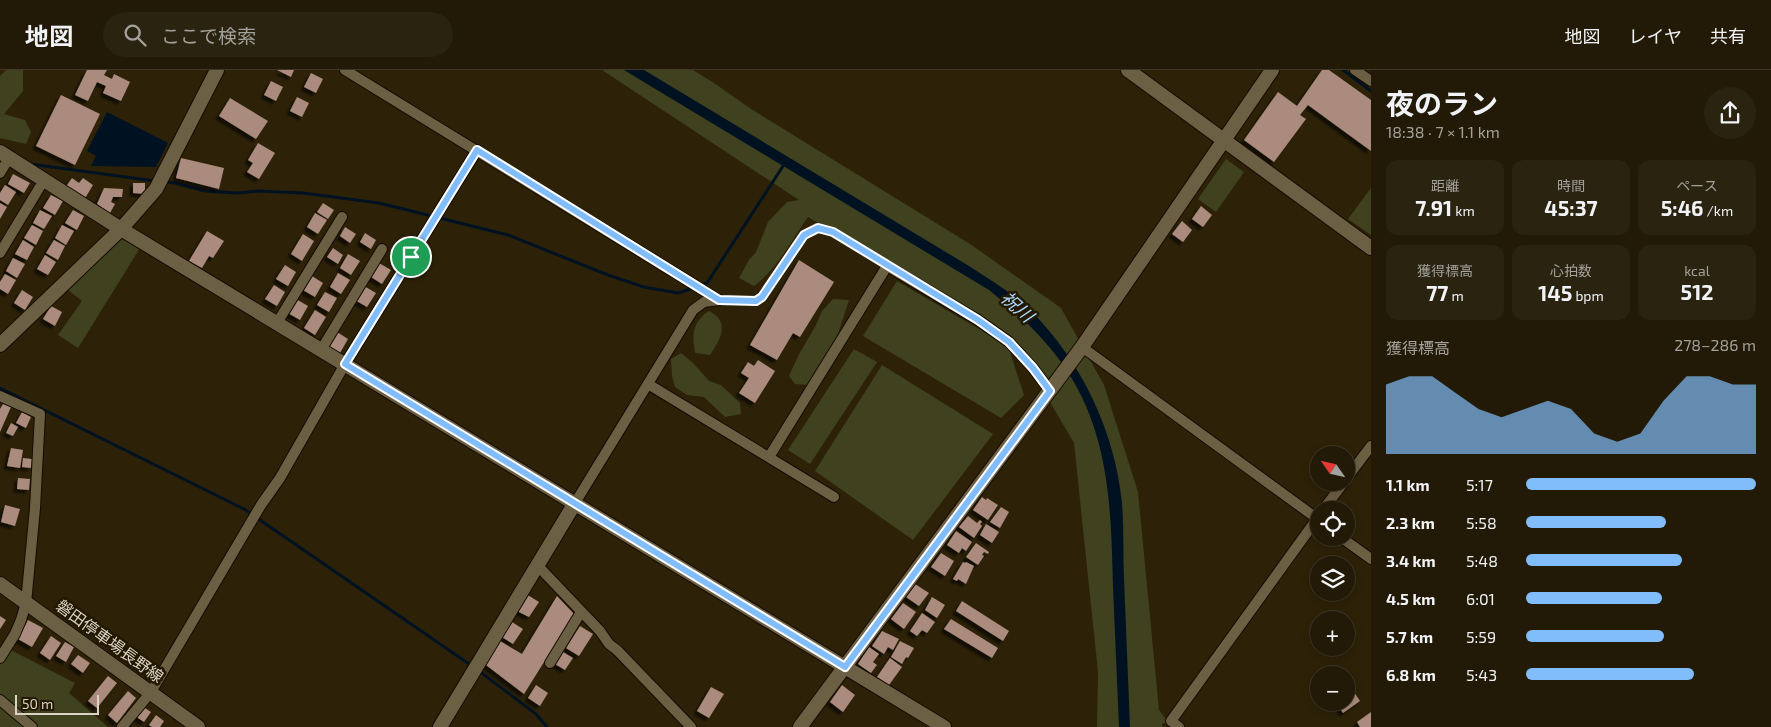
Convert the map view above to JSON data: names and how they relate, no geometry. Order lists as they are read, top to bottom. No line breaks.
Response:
{"streets":{"street":["磐田停車場長野線"]},"water":["祝川"],"scale_bar":"50 m","north":"top left","page":{"header":"地図","search":"ここで検索","nav":["地図","レイヤ","共有"],"heading":["夜のラン","18:38 · 7 × 1.1 km"],"stats":[["距離","7.91 km"],["時間","45:37"],["ペース","5:46 /km"],["獲得標高","77 m"],["心拍数","145 bpm"],["kcal","512"]],"chart":["獲得標高","278–286 m"],"map_buttons":["+","−"],"list":[{"name":"1.1 km","note":"5:17"},{"name":"2.3 km","note":"5:58"},{"name":"3.4 km","note":"5:48"},{"name":"4.5 km","note":"6:01"},{"name":"5.7 km","note":"5:59"},{"name":"6.8 km","note":"5:43"}],"scale":"50 m"}}
